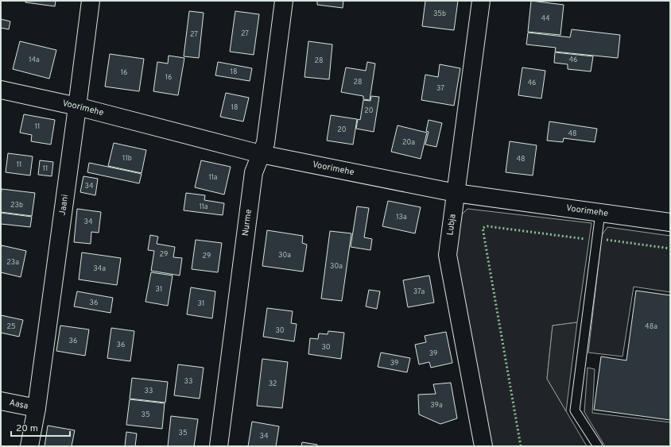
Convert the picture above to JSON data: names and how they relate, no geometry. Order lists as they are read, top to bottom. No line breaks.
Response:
{"streets":{"street":["Voorimehe","Jaani","Nurme","Lubja","Aasa"]},"crossings":[["Voorimehe","Jaani"],["Voorimehe","Nurme"],["Voorimehe","Lubja"],["Jaani","Aasa"]],"house_numbers":["35b","44","27","27","14a","46","28","18","16","16","28","46","37","18","20","11","20","48","20a","11b","48","11","11","11a","34","23b","11a","13a","34","29","30a","29","23a","30a","34a","31","37a","36","31","25","48a","30","36","36","30","39","39","33","32","33","39a","35","35","34"],"scale_bar":"20 m"}
